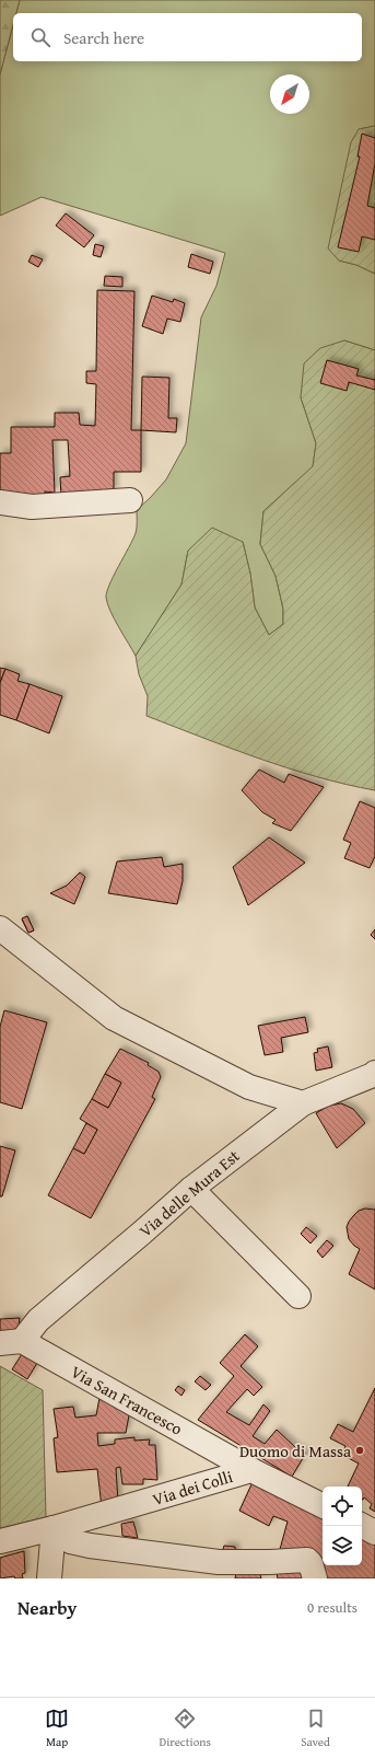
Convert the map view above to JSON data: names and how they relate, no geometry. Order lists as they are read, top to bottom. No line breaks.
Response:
{"streets":{"street":["Via delle Mura Est","Via San Francesco","Via dei Colli"]},"crossings":[["Via delle Mura Est","Via San Francesco"],["Via San Francesco","Via dei Colli"]],"places":["Duomo di Massa"],"north":"bottom left","page":{"search":"Search here","heading":["Nearby","0 results"],"nav":["Map","Directions","Saved"]}}
